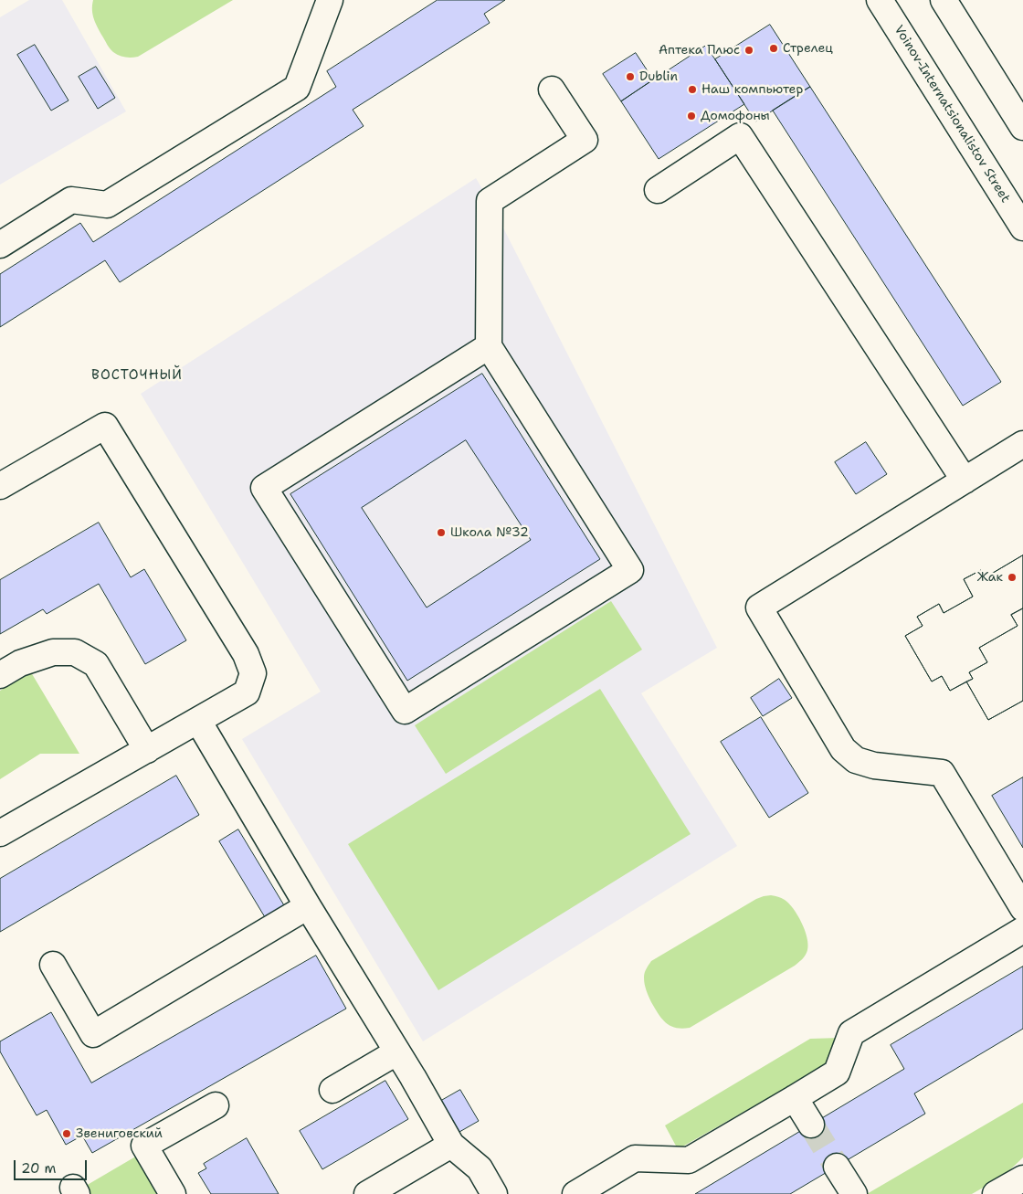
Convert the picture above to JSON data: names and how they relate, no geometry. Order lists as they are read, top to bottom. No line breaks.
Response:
{"streets":{"main road":["Voinov-Internatsionalistov Street"]},"districts":["ВОСТОЧНЫЙ"],"places":["Стрелец","Аптека Плюс","Dublin","Наш компьютер","Домофоны","Школа №32","Жак","Звениговский"],"scale_bar":"20 m"}
